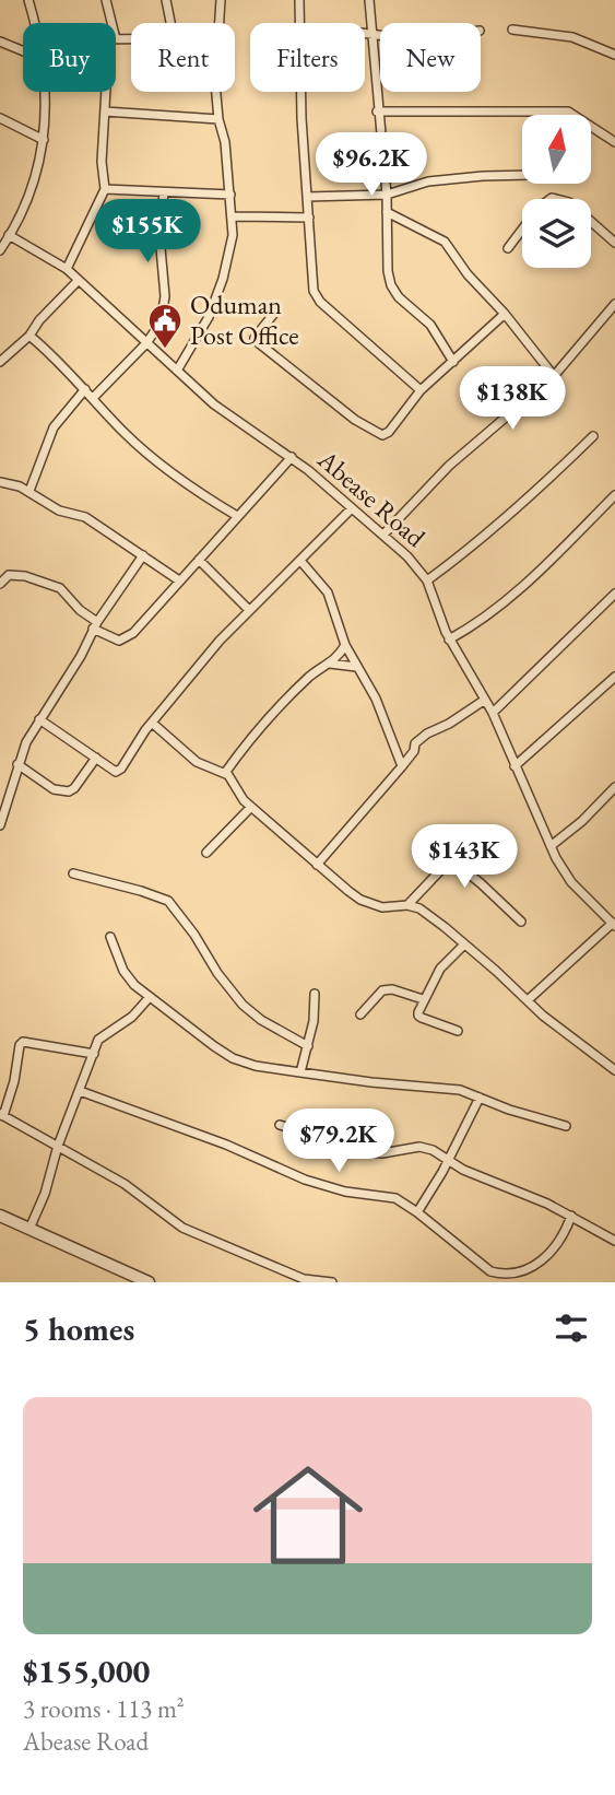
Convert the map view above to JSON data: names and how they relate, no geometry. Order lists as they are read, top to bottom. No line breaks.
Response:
{"streets":{"street":["Abease Road"]},"places":{"public building":["Oduman Post Office"]},"north":"top","page":{"chip":["Buy","Rent","Filters","New"],"price":["$96.2K","$155K","$138K","$143K","$79.2K"],"heading":"5 homes","list":[{"name":"$155,000","note":"3 rooms · 113 m² · Abease Road"}]}}
